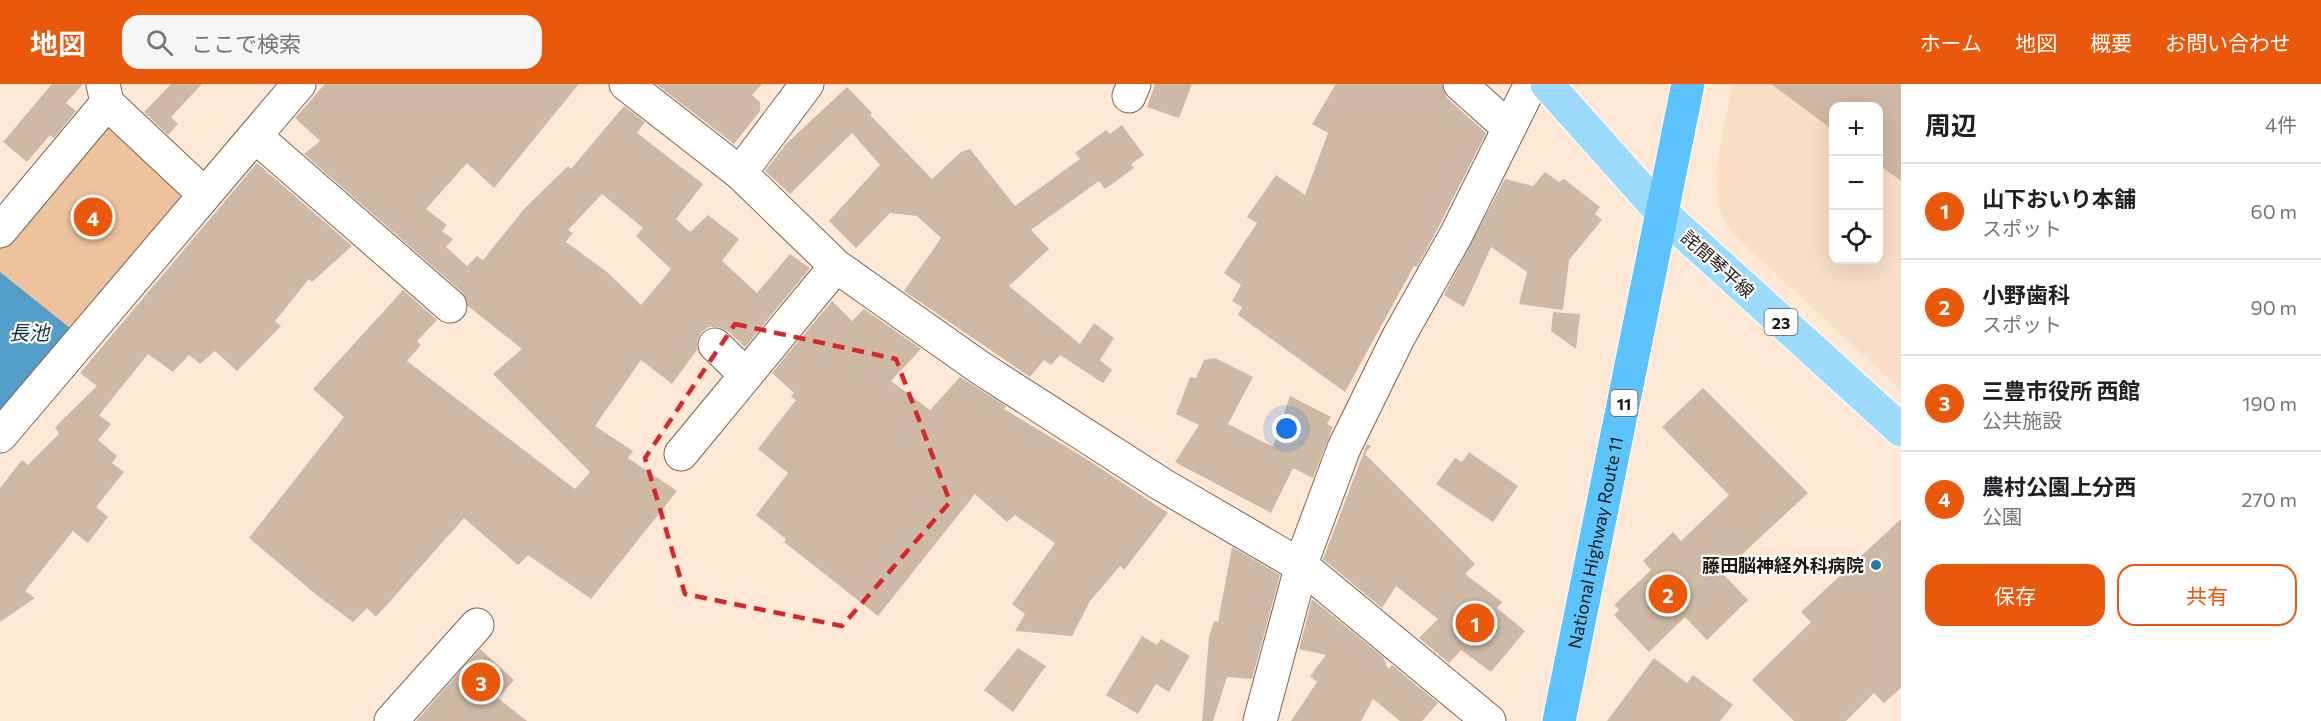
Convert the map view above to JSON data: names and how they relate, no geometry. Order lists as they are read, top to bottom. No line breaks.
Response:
{"streets":{"highway":["11","National Highway Route 11"],"main road":["詫間琴平線","23"]},"crossings":[["詫間琴平線","National Highway Route 11"]],"water":["長池"],"places":["藤田脳神経外科病院"],"page":{"header":"地図","search":"ここで検索","nav":["ホーム","地図","概要","お問い合わせ"],"heading":["周辺","4件"],"map_buttons":["+","−"],"list":[{"mark":"1","name":"山下おいり本舗","note":"スポット","value":"60 m"},{"mark":"2","name":"小野歯科","note":"スポット","value":"90 m"},{"mark":"3","name":"三豊市役所 西館","note":"公共施設","value":"190 m"},{"mark":"4","name":"農村公園上分西","note":"公園","value":"270 m"}],"pins":["4","2","1","3"],"buttons":["保存","共有"]}}
